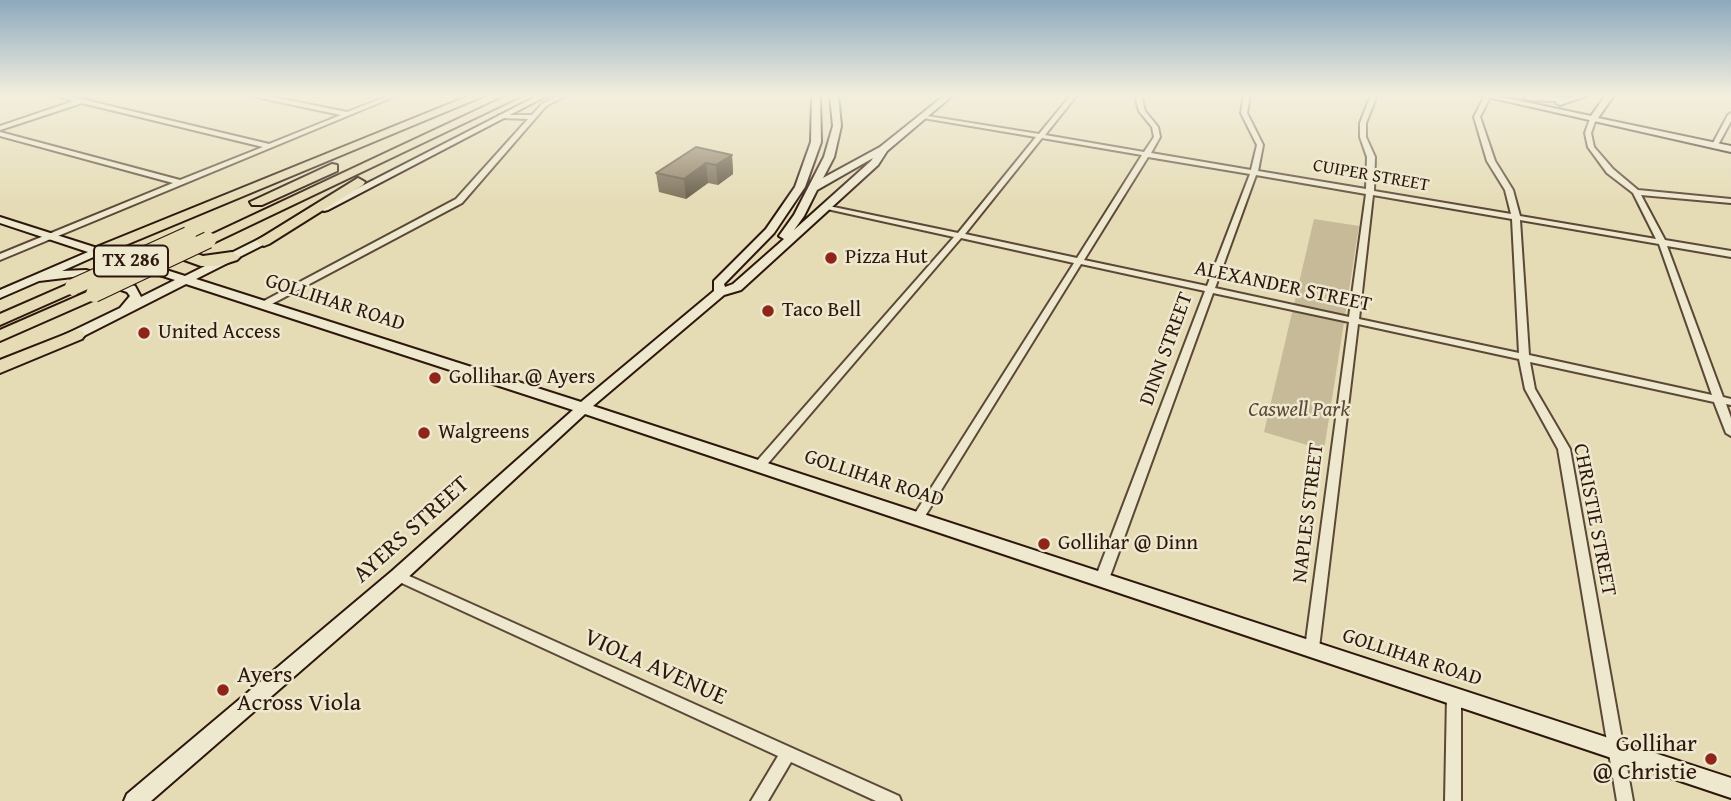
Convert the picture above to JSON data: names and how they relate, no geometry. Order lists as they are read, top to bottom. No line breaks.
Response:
{"streets":{"highway":["TX 286"],"main road":["GOLLIHAR ROAD","AYERS STREET"],"street":["CUIPER STREET","ALEXANDER STREET","DINN STREET","NAPLES STREET","CHRISTIE STREET","VIOLA AVENUE"]},"crossings":[["CUIPER STREET","DINN STREET"],["CUIPER STREET","NAPLES STREET"],["CUIPER STREET","CHRISTIE STREET"],["ALEXANDER STREET","DINN STREET"],["ALEXANDER STREET","NAPLES STREET"],["ALEXANDER STREET","CHRISTIE STREET"],["ALEXANDER STREET","AYERS STREET"],["GOLLIHAR ROAD","DINN STREET"],["GOLLIHAR ROAD","NAPLES STREET"],["GOLLIHAR ROAD","CHRISTIE STREET"],["GOLLIHAR ROAD","AYERS STREET"],["AYERS STREET","VIOLA AVENUE"]],"parks":["Caswell Park"],"places":["Pizza Hut","Taco Bell","United Access","Gollihar @ Ayers","Walgreens","Gollihar @ Dinn","Ayers Across Viola","Gollihar @ Christie"]}
